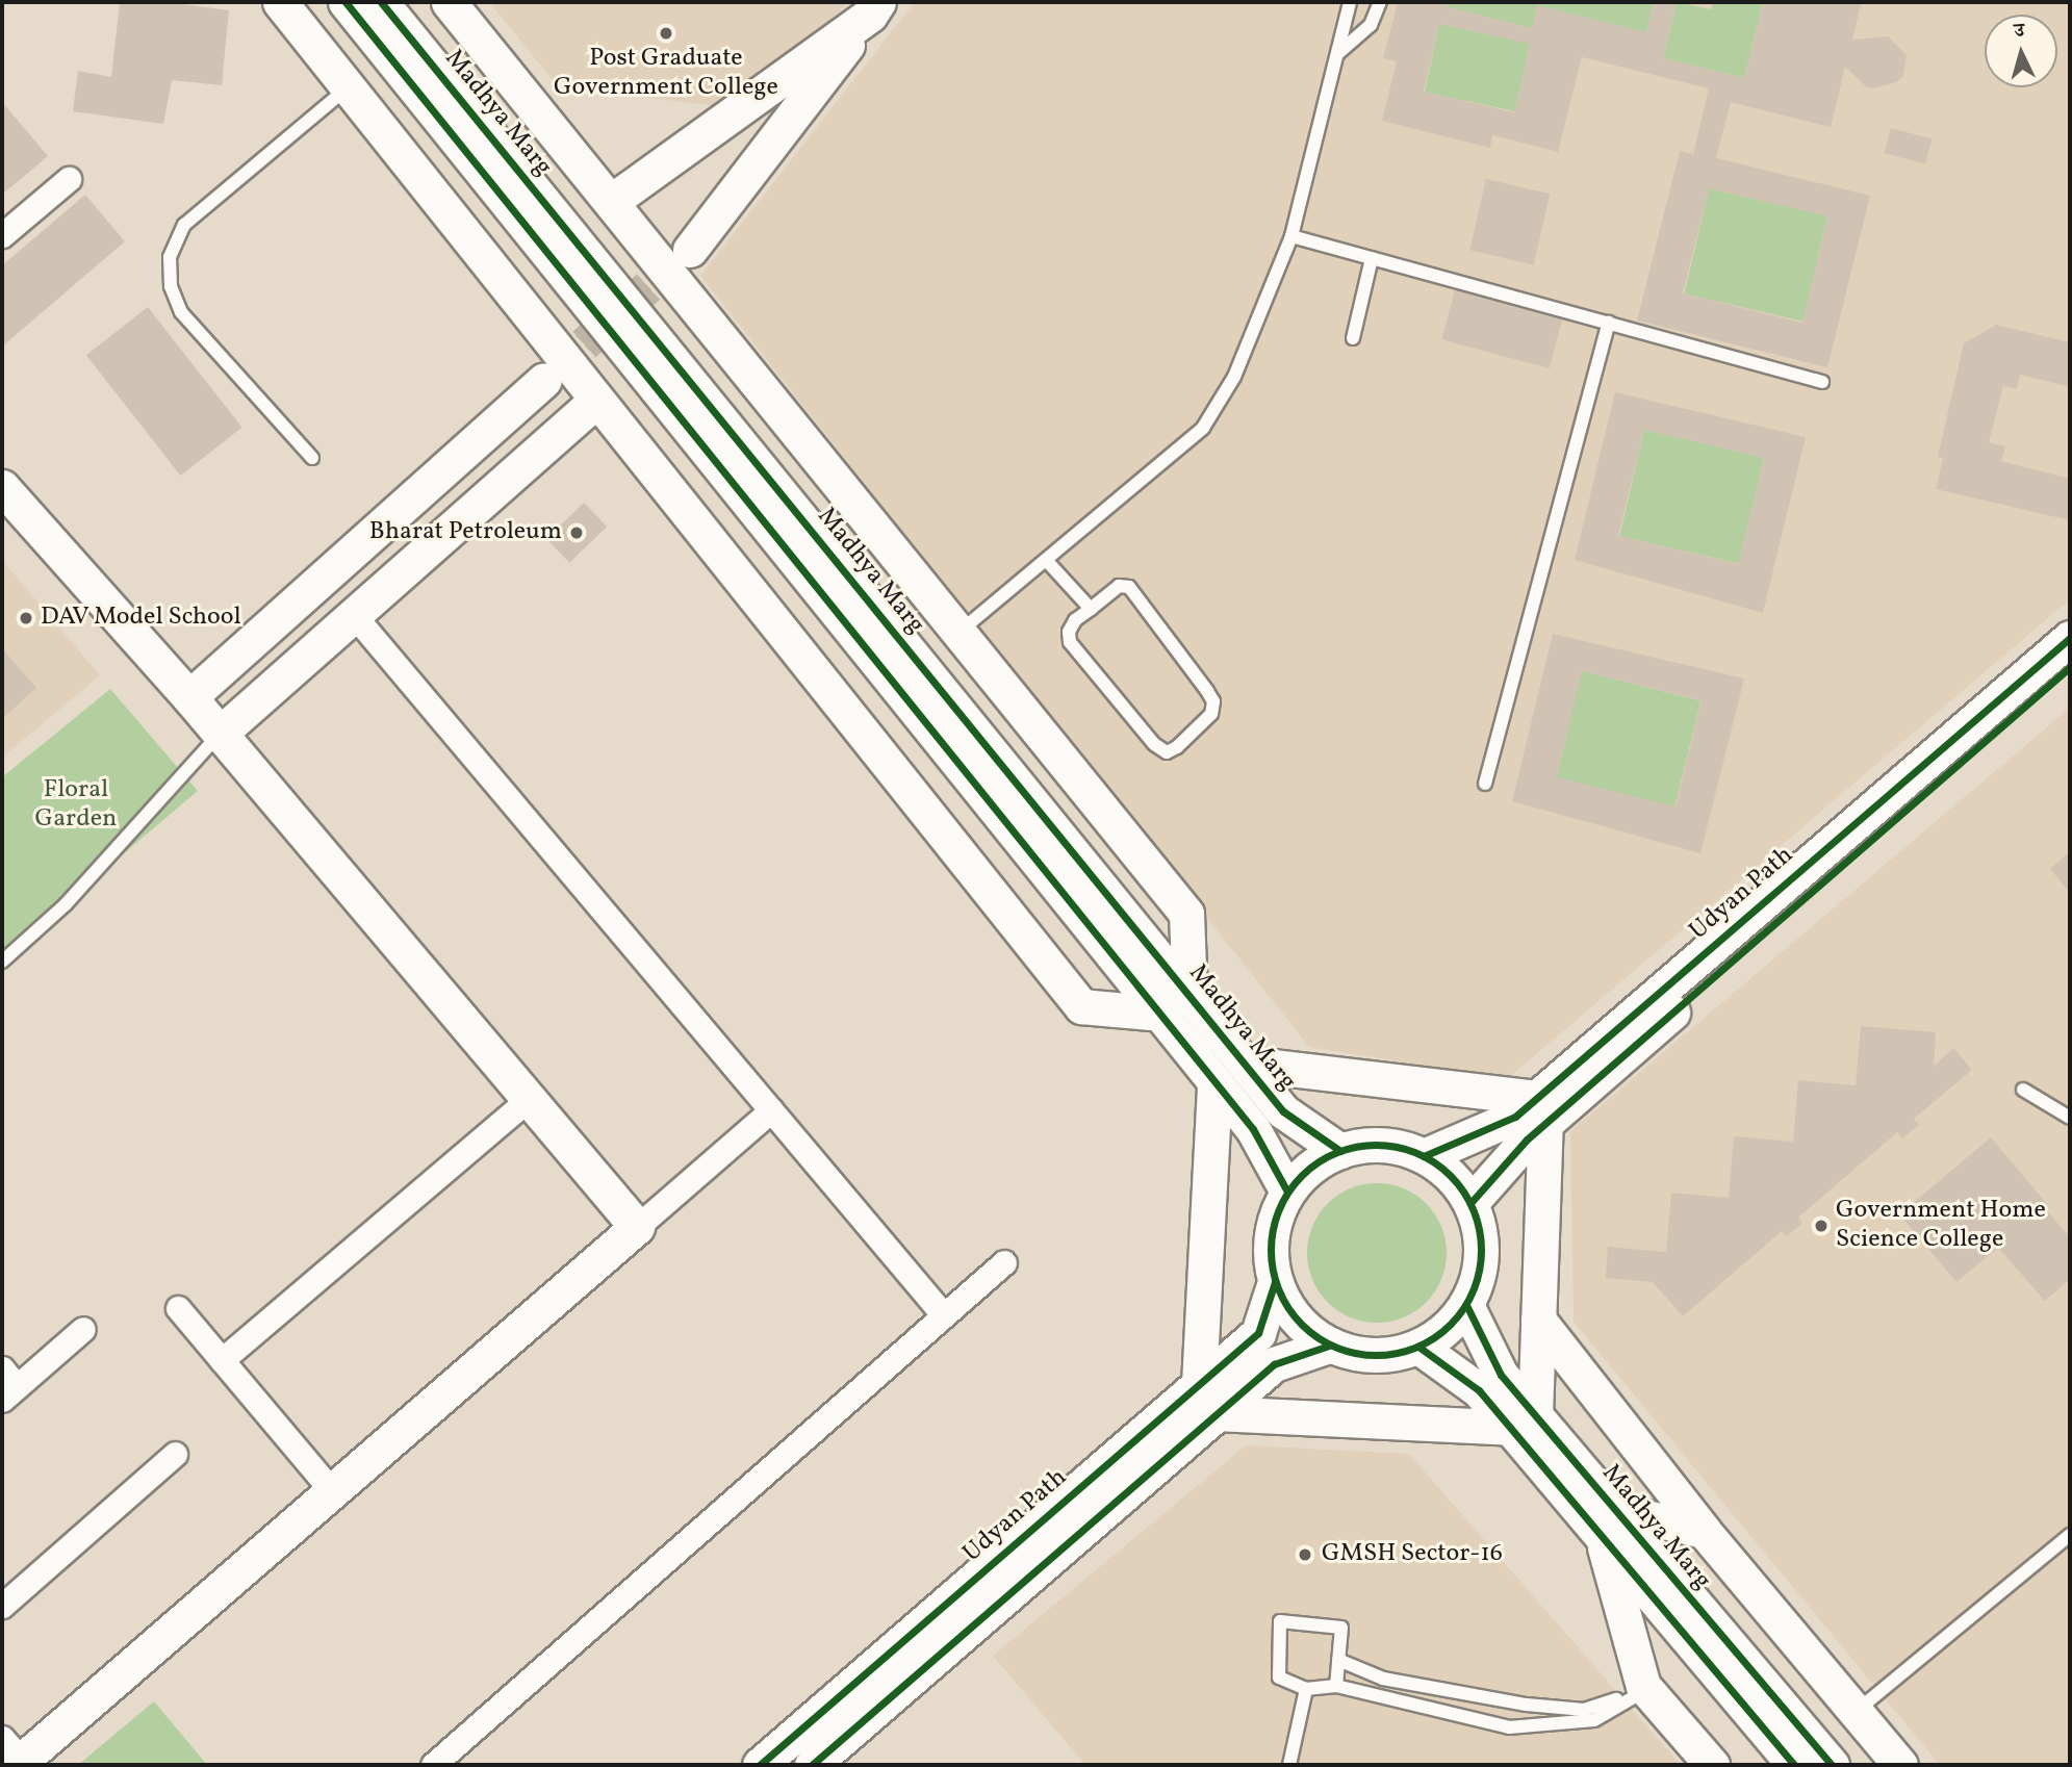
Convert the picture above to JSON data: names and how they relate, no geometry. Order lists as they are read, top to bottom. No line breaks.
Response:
{"streets":{"main road":["Madhya Marg","Udyan Path"]},"crossings":[["Madhya Marg","Udyan Path"]],"parks":["Floral Garden"],"places":["Post Graduate Government College","Bharat Petroleum","DAV Model School","Government Home Science College","GMSH Sector-16"],"north":"top"}
